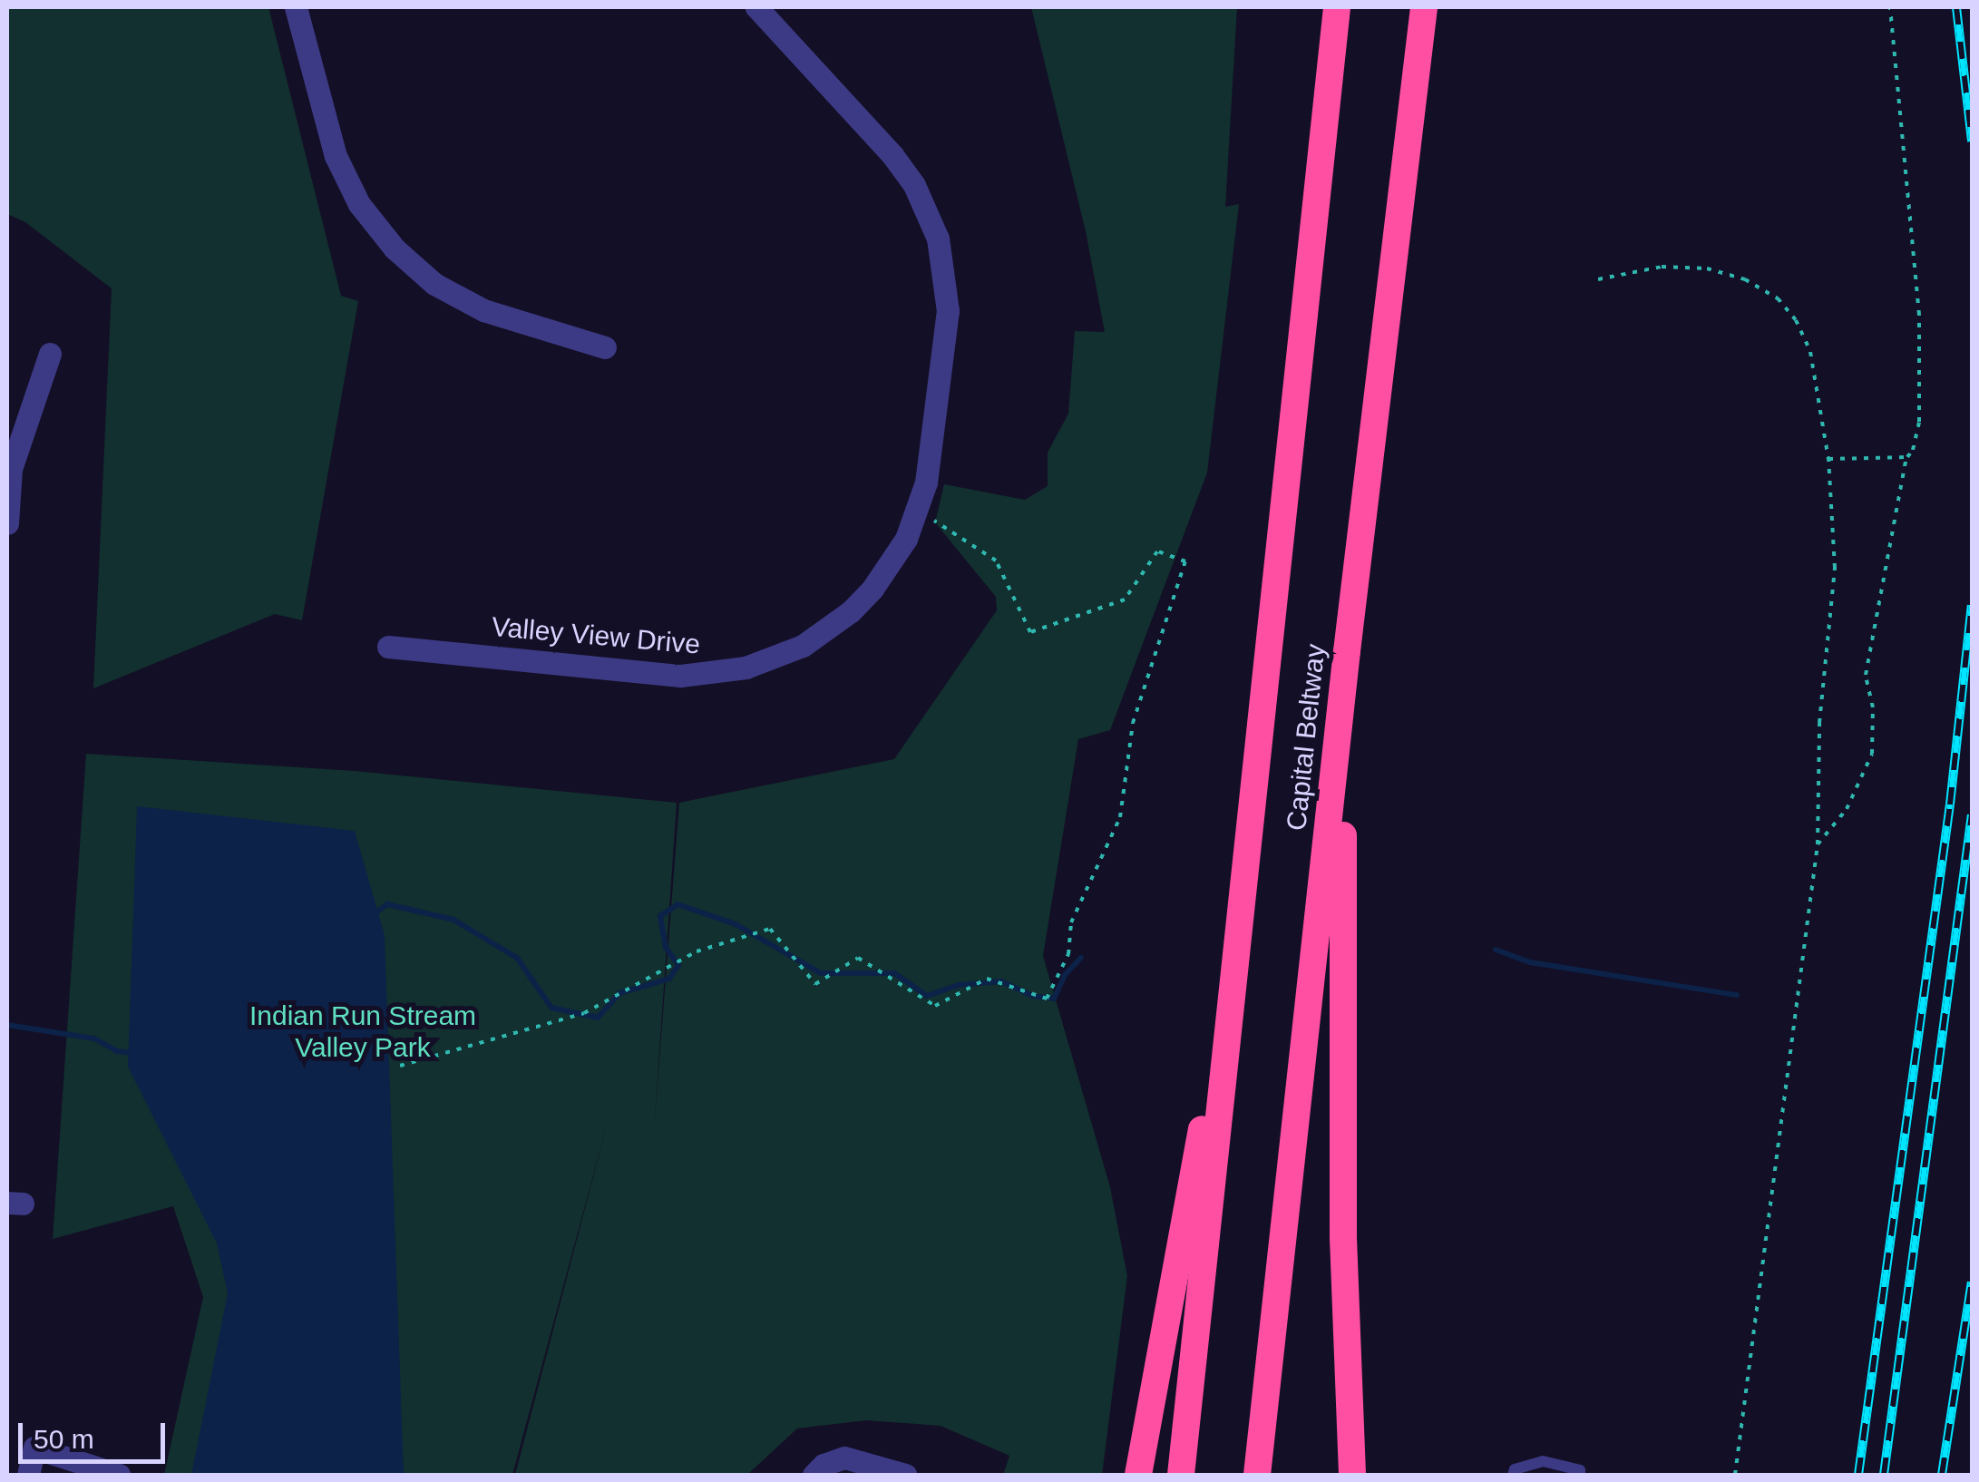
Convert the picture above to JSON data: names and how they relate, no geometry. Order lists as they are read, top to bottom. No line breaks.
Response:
{"streets":{"highway":["Capital Beltway"],"street":["Valley View Drive"]},"parks":["Indian Run Stream Valley Park"],"scale_bar":"50 m"}
